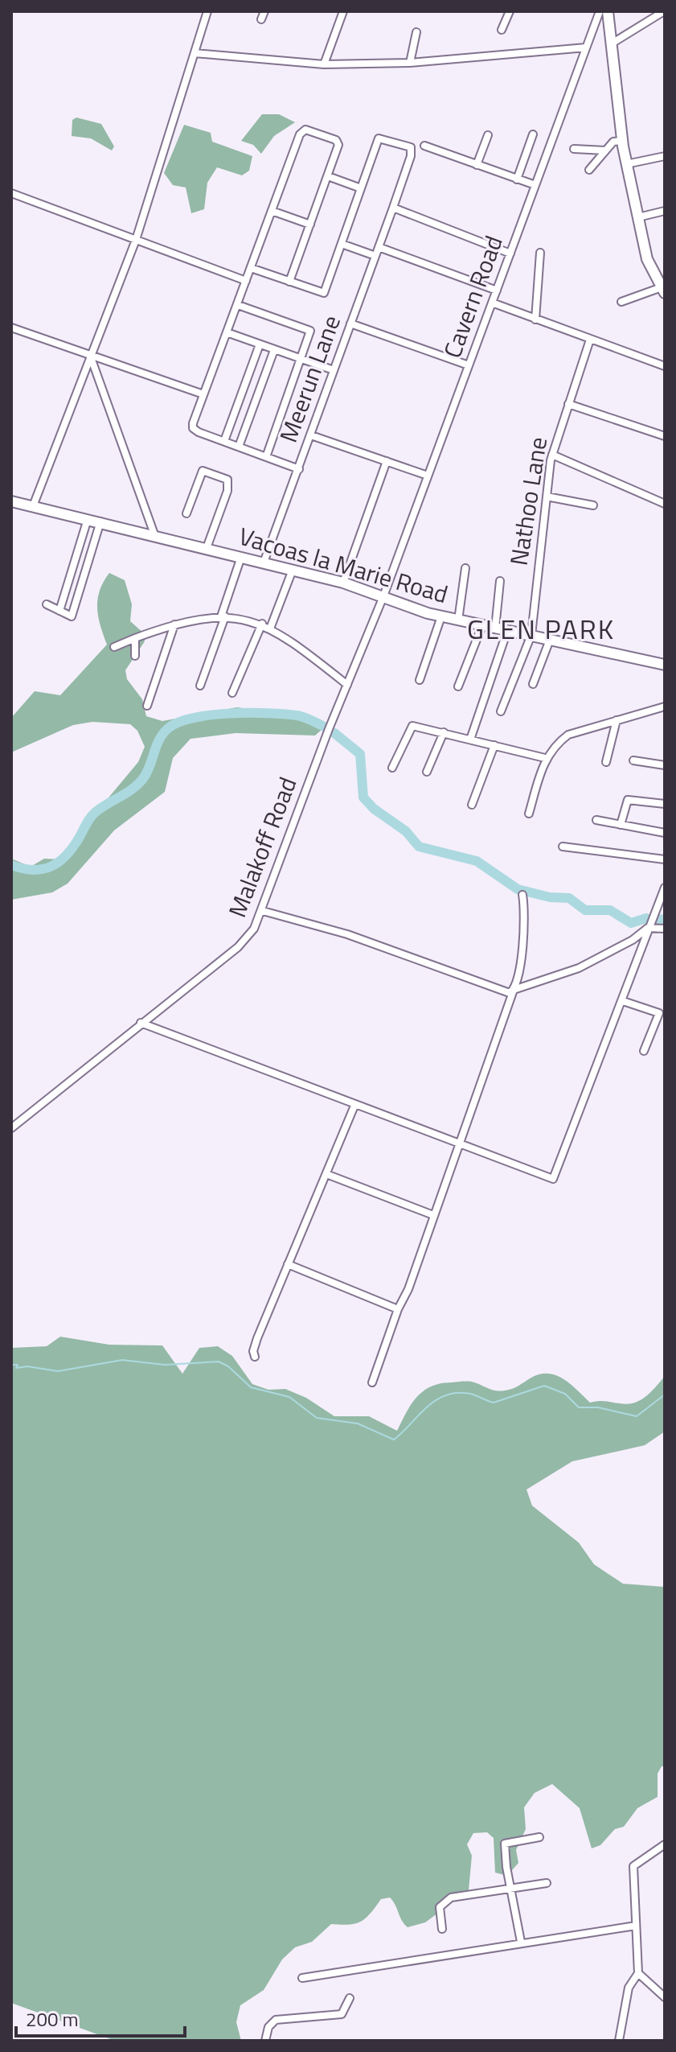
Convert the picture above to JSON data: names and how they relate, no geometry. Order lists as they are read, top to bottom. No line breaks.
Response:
{"streets":{"main road":["Vacoas la Marie Road"],"street":["Cavern Road","Meerun Lane","Nathoo Lane","Malakoff Road"]},"crossings":[["Cavern Road","Vacoas la Marie Road"],["Cavern Road","Malakoff Road"],["Meerun Lane","Vacoas la Marie Road"],["Nathoo Lane","Vacoas la Marie Road"],["Vacoas la Marie Road","Malakoff Road"]],"districts":["GLEN PARK"],"scale_bar":"200 m"}
